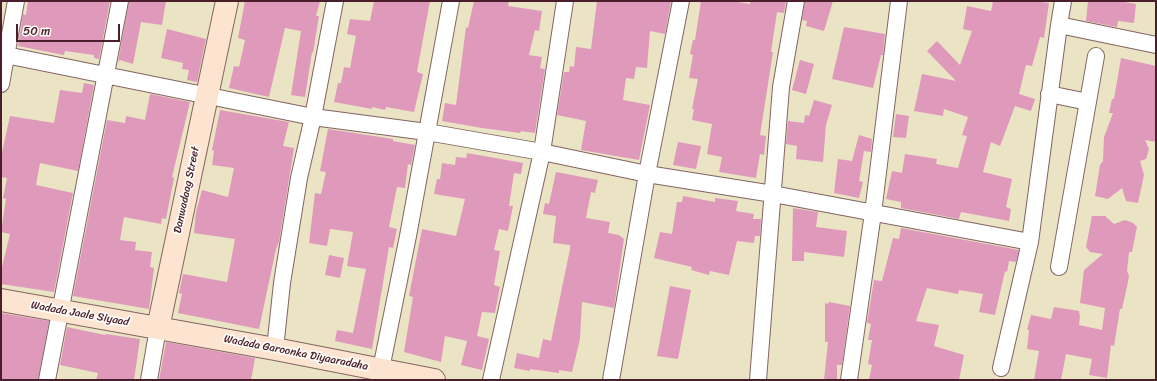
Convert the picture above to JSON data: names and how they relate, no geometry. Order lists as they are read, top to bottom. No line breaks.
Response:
{"streets":{"main road":["Danwadaag Street","Wadada Jaale Siyaad","Wadada Garoonka Diyaaradaha"]},"crossings":[["Danwadaag Street","Wadada Jaale Siyaad"],["Danwadaag Street","Wadada Garoonka Diyaaradaha"],["Wadada Jaale Siyaad","Wadada Garoonka Diyaaradaha"]],"scale_bar":"50 m"}
